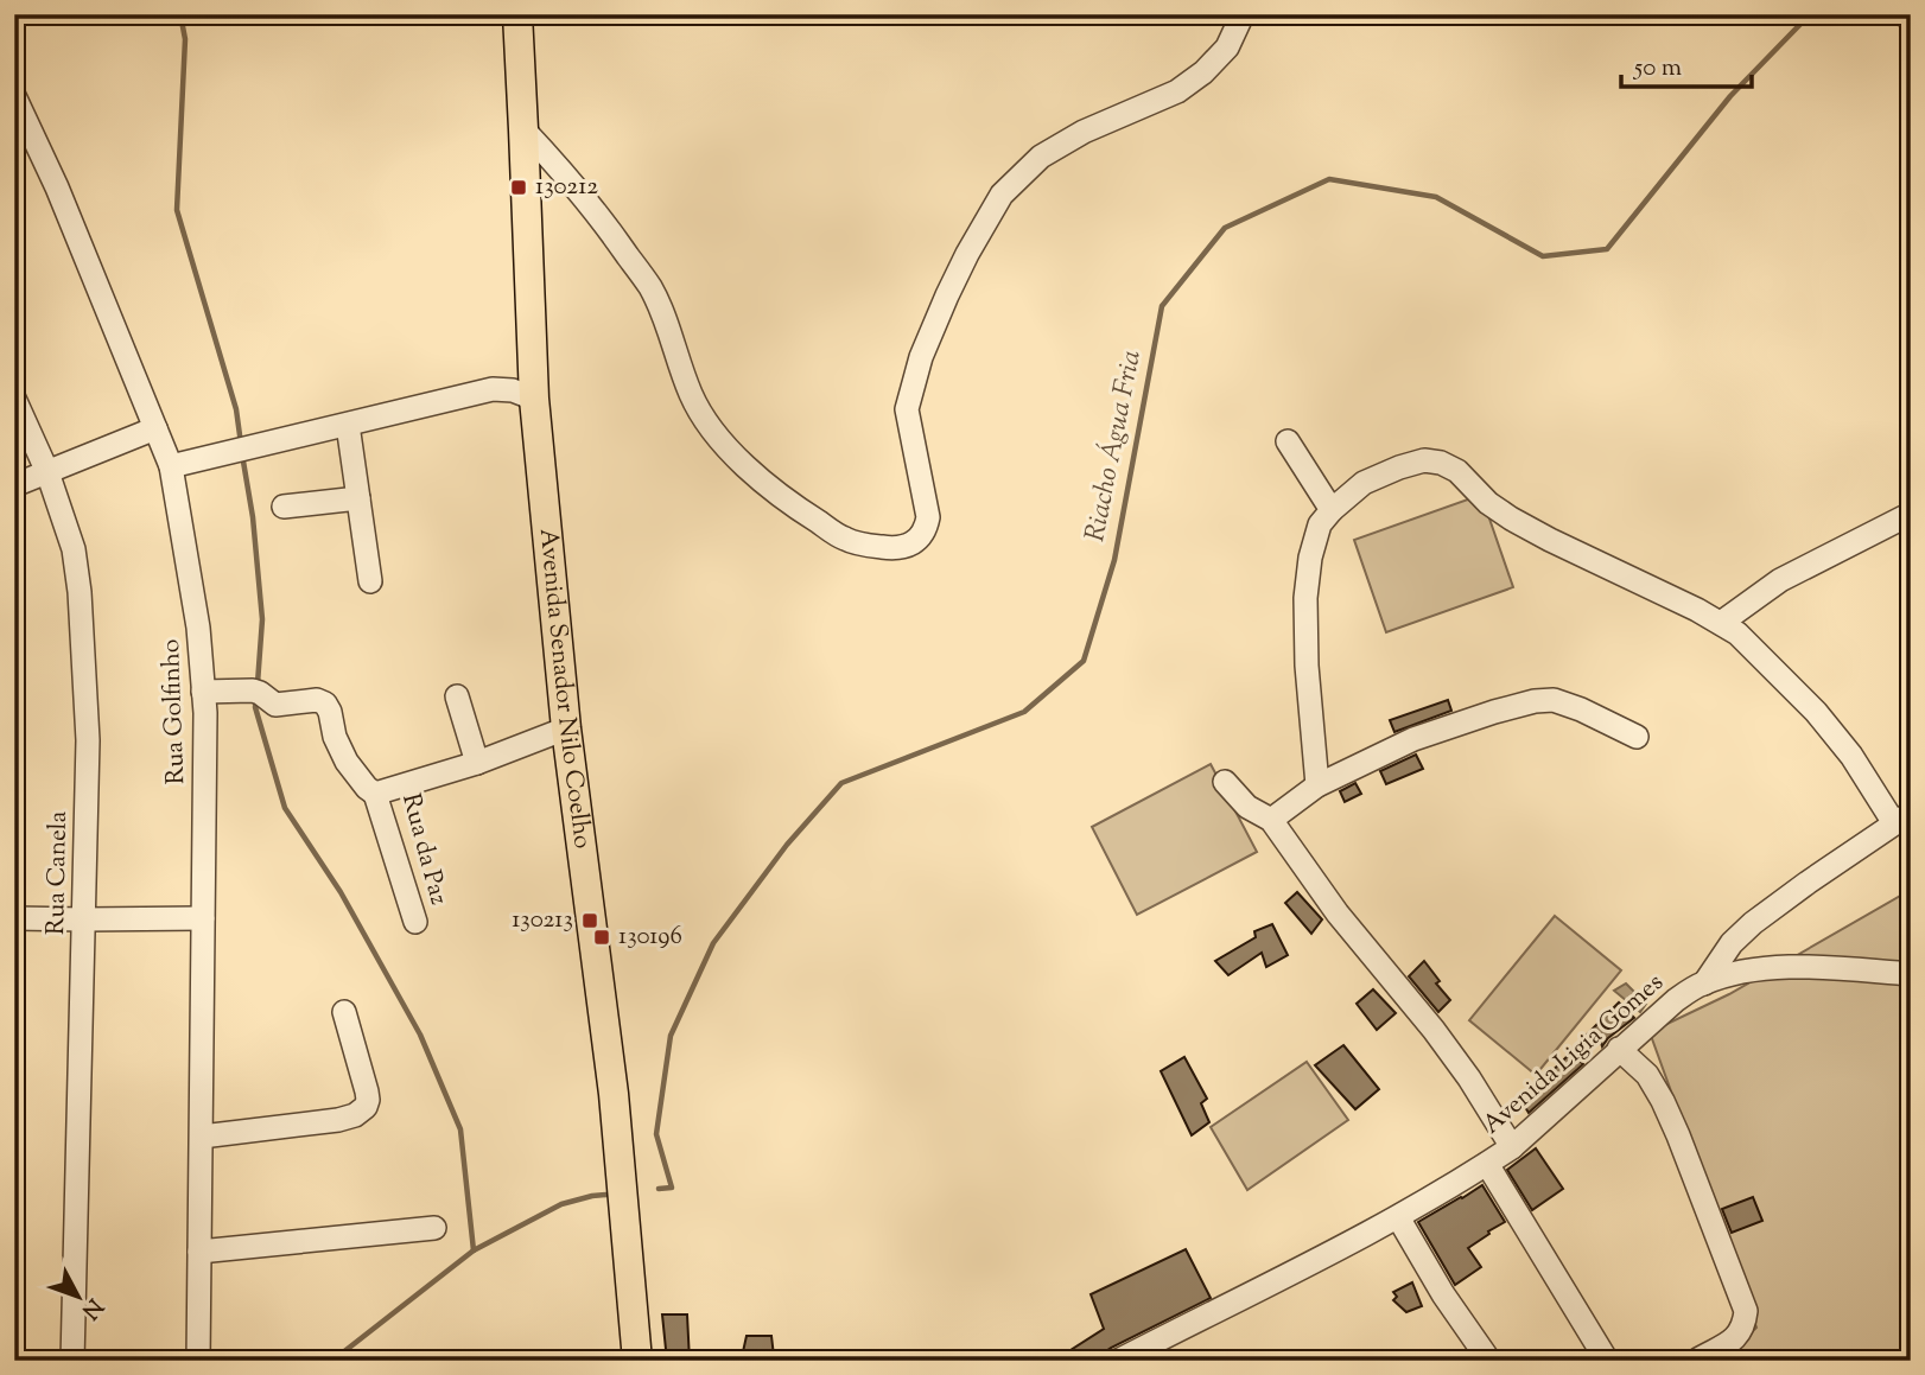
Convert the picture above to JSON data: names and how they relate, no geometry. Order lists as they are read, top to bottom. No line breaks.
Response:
{"streets":{"main road":["Avenida Senador Nilo Coelho"],"street":["Rua Golfinho","Rua da Paz","Rua Canela","Avenida Ligia Gomes"]},"crossings":[["Avenida Senador Nilo Coelho","Rua da Paz"]],"water":["Riacho Água Fria"],"places":{"transit":["130212","130213","130196"]},"scale_bar":"50 m","north":"bottom right"}
